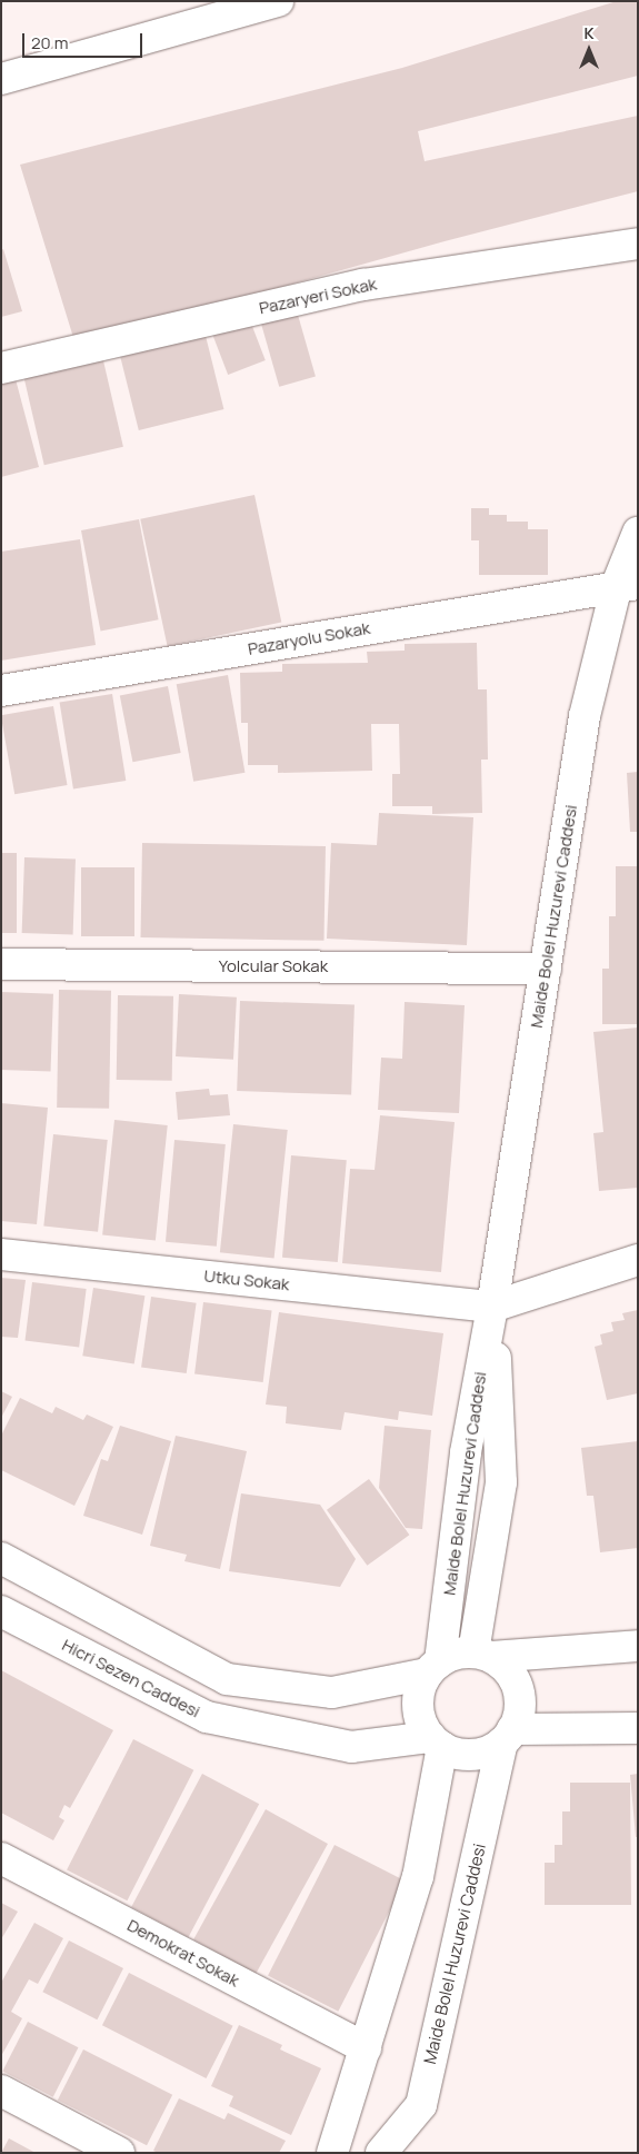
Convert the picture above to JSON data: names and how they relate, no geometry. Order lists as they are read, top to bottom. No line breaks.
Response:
{"streets":{"main road":["Pazaryeri Sokak","Pazaryolu Sokak","Maide Bolel Huzurevi Caddesi","Yolcular Sokak","Utku Sokak","Hicri Sezen Caddesi","Demokrat Sokak"]},"crossings":[["Pazaryolu Sokak","Maide Bolel Huzurevi Caddesi"],["Maide Bolel Huzurevi Caddesi","Yolcular Sokak"],["Maide Bolel Huzurevi Caddesi","Utku Sokak"],["Maide Bolel Huzurevi Caddesi","Hicri Sezen Caddesi"]],"scale_bar":"20 m","north":"top"}
